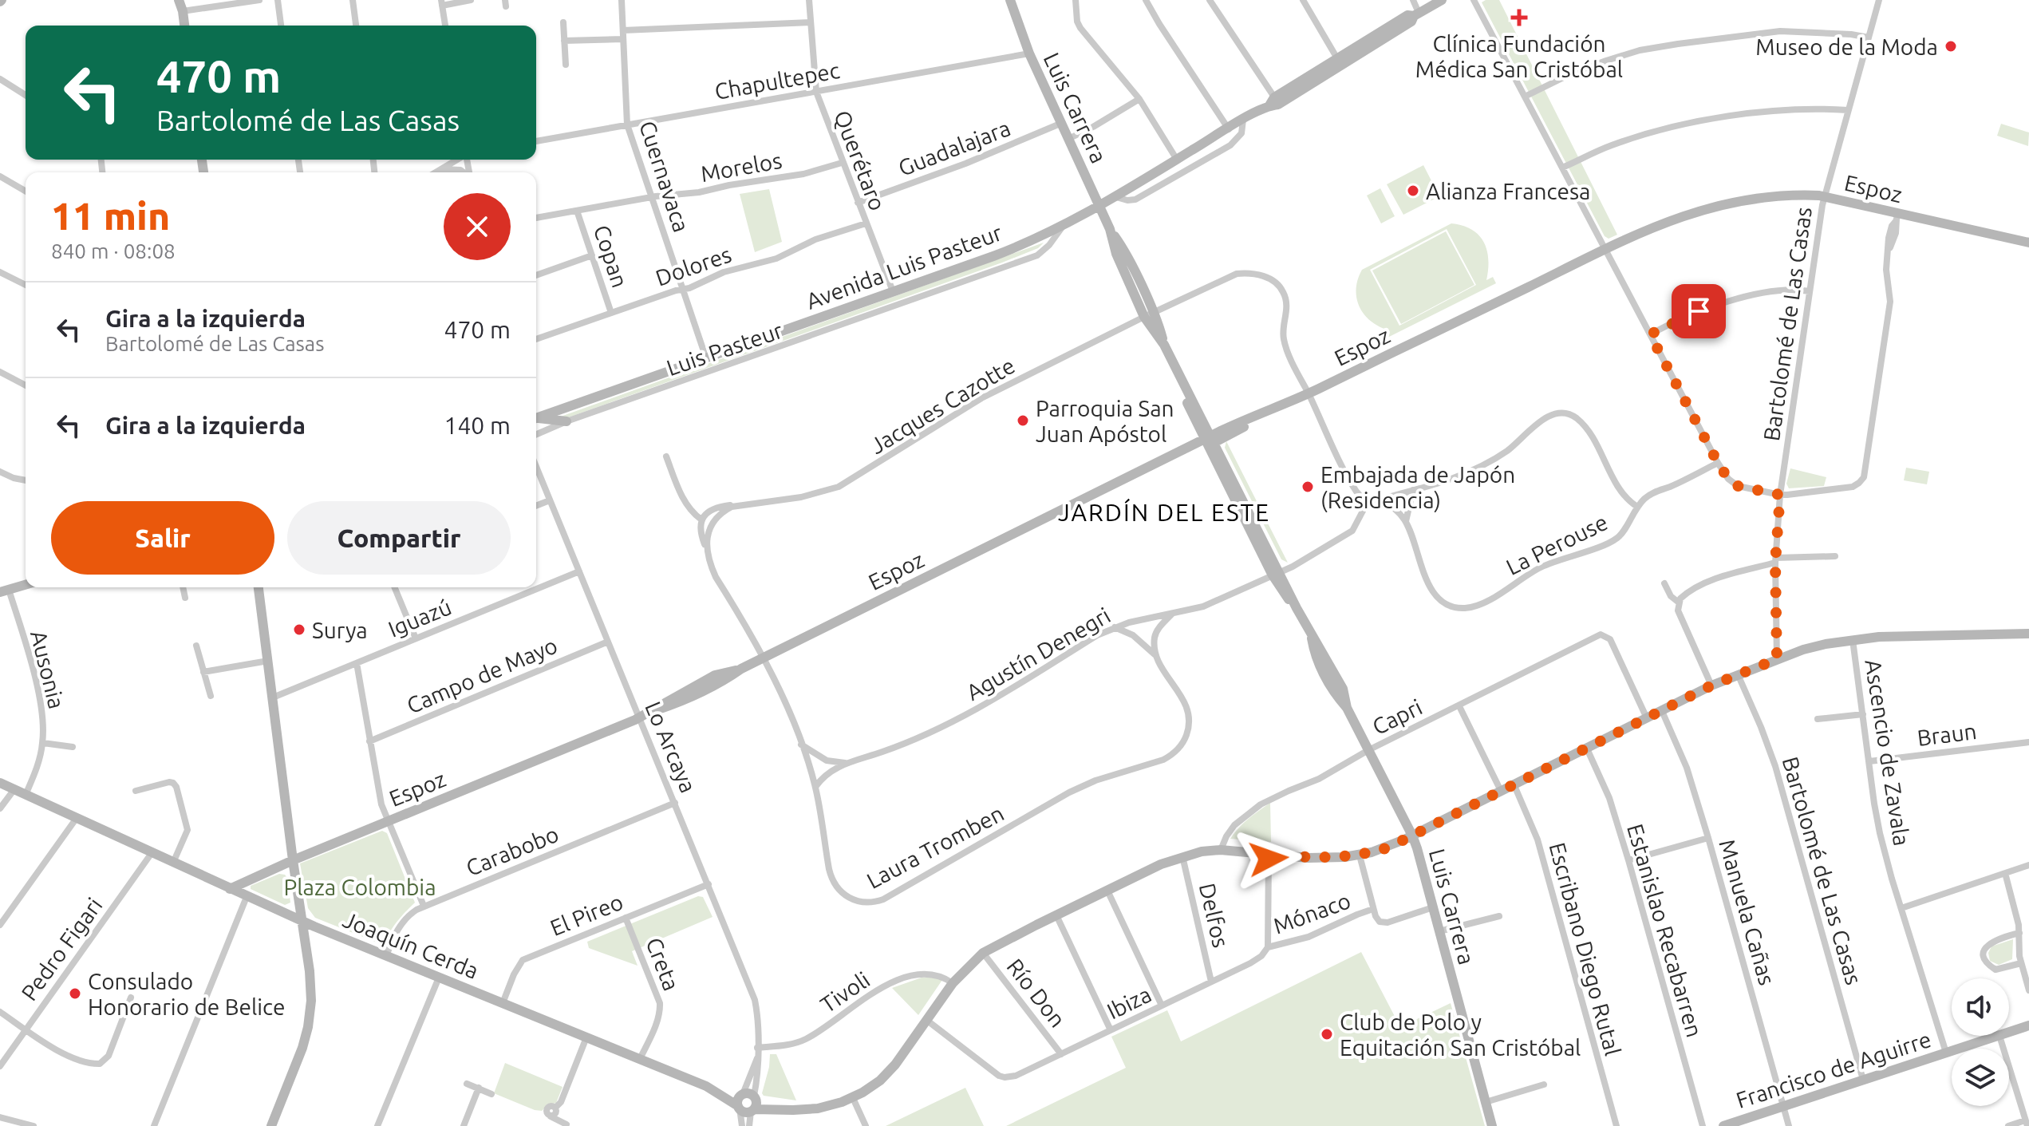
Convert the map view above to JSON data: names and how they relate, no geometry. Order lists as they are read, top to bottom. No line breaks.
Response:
{"streets":{"street":["Chapultepec","Luis Carrera","Guadalajara","Querétaro","Morelos","Cuernavaca","Espoz","Copan","Dolores","Avenida Luis Pasteur","Bartolomé de Las Casas","Luis Pasteur","Jacques Cazotte","La Perouse","Iguazú","Agustín Denegri","Ausonia","Campo de Mayo","Capri","Braun","Lo Arcaya","Ascencio de Zavala","Laura Tromben","Carabobo","Manuela Cañas","Mónaco","El Pireo","Delfos","Estanislao Recabarren","Joaquín Cerda","Pedro Figari","Escribano Diego Rutal","Creta","Tivoli","Río Don","Ibiza","Francisco de Aguirre"]},"crossings":[["Chapultepec","Luis Carrera"],["Chapultepec","Querétaro"],["Chapultepec","Cuernavaca"],["Luis Carrera","Guadalajara"],["Luis Carrera","Espoz"],["Luis Carrera","Avenida Luis Pasteur"],["Luis Carrera","Jacques Cazotte"],["Luis Carrera","Agustín Denegri"],["Luis Carrera","Capri"],["Luis Carrera","Mónaco"],["Guadalajara","Querétaro"],["Querétaro","Morelos"],["Querétaro","Dolores"],["Querétaro","Avenida Luis Pasteur"],["Morelos","Cuernavaca"],["Morelos","Copan"],["Cuernavaca","Dolores"],["Cuernavaca","Avenida Luis Pasteur"],["Espoz","Bartolomé de Las Casas"],["Espoz","Lo Arcaya"],["Espoz","Laura Tromben"],["Espoz","Joaquín Cerda"],["Copan","Dolores"],["Avenida Luis Pasteur","Luis Pasteur"],["Bartolomé de Las Casas","Francisco de Aguirre"],["Iguazú","Lo Arcaya"],["Agustín Denegri","Laura Tromben"],["Ausonia","Joaquín Cerda"],["Campo de Mayo","Lo Arcaya"],["Braun","Ascencio de Zavala"],["Lo Arcaya","Carabobo"],["Lo Arcaya","El Pireo"],["Lo Arcaya","Joaquín Cerda"],["Lo Arcaya","Tivoli"],["Ascencio de Zavala","Francisco de Aguirre"],["Carabobo","Joaquín Cerda"],["Manuela Cañas","Francisco de Aguirre"],["Mónaco","Ibiza"],["El Pireo","Joaquín Cerda"],["El Pireo","Creta"],["Delfos","Ibiza"],["Joaquín Cerda","Pedro Figari"],["Joaquín Cerda","Creta"],["Río Don","Ibiza"]],"districts":["JARDÍN DEL ESTE"],"parks":["Plaza Colombia"],"places":{"health":["Clínica Fundación Médica San Cristóbal"],"other":["Museo de la Moda","Alianza Francesa","Parroquia San Juan Apóstol","Embajada de Japón (Residencia)","Surya","Consulado Honorario de Belice","Club de Polo y Equitación San Cristóbal"]},"page":{"turn":["470 m","Bartolomé de Las Casas"],"heading":["11 min","840 m · 08:08"],"list":[{"name":"Gira a la izquierda","note":"Bartolomé de Las Casas","value":"470 m"},{"name":"Gira a la izquierda","value":"140 m"}],"buttons":["Salir","Compartir"]}}
